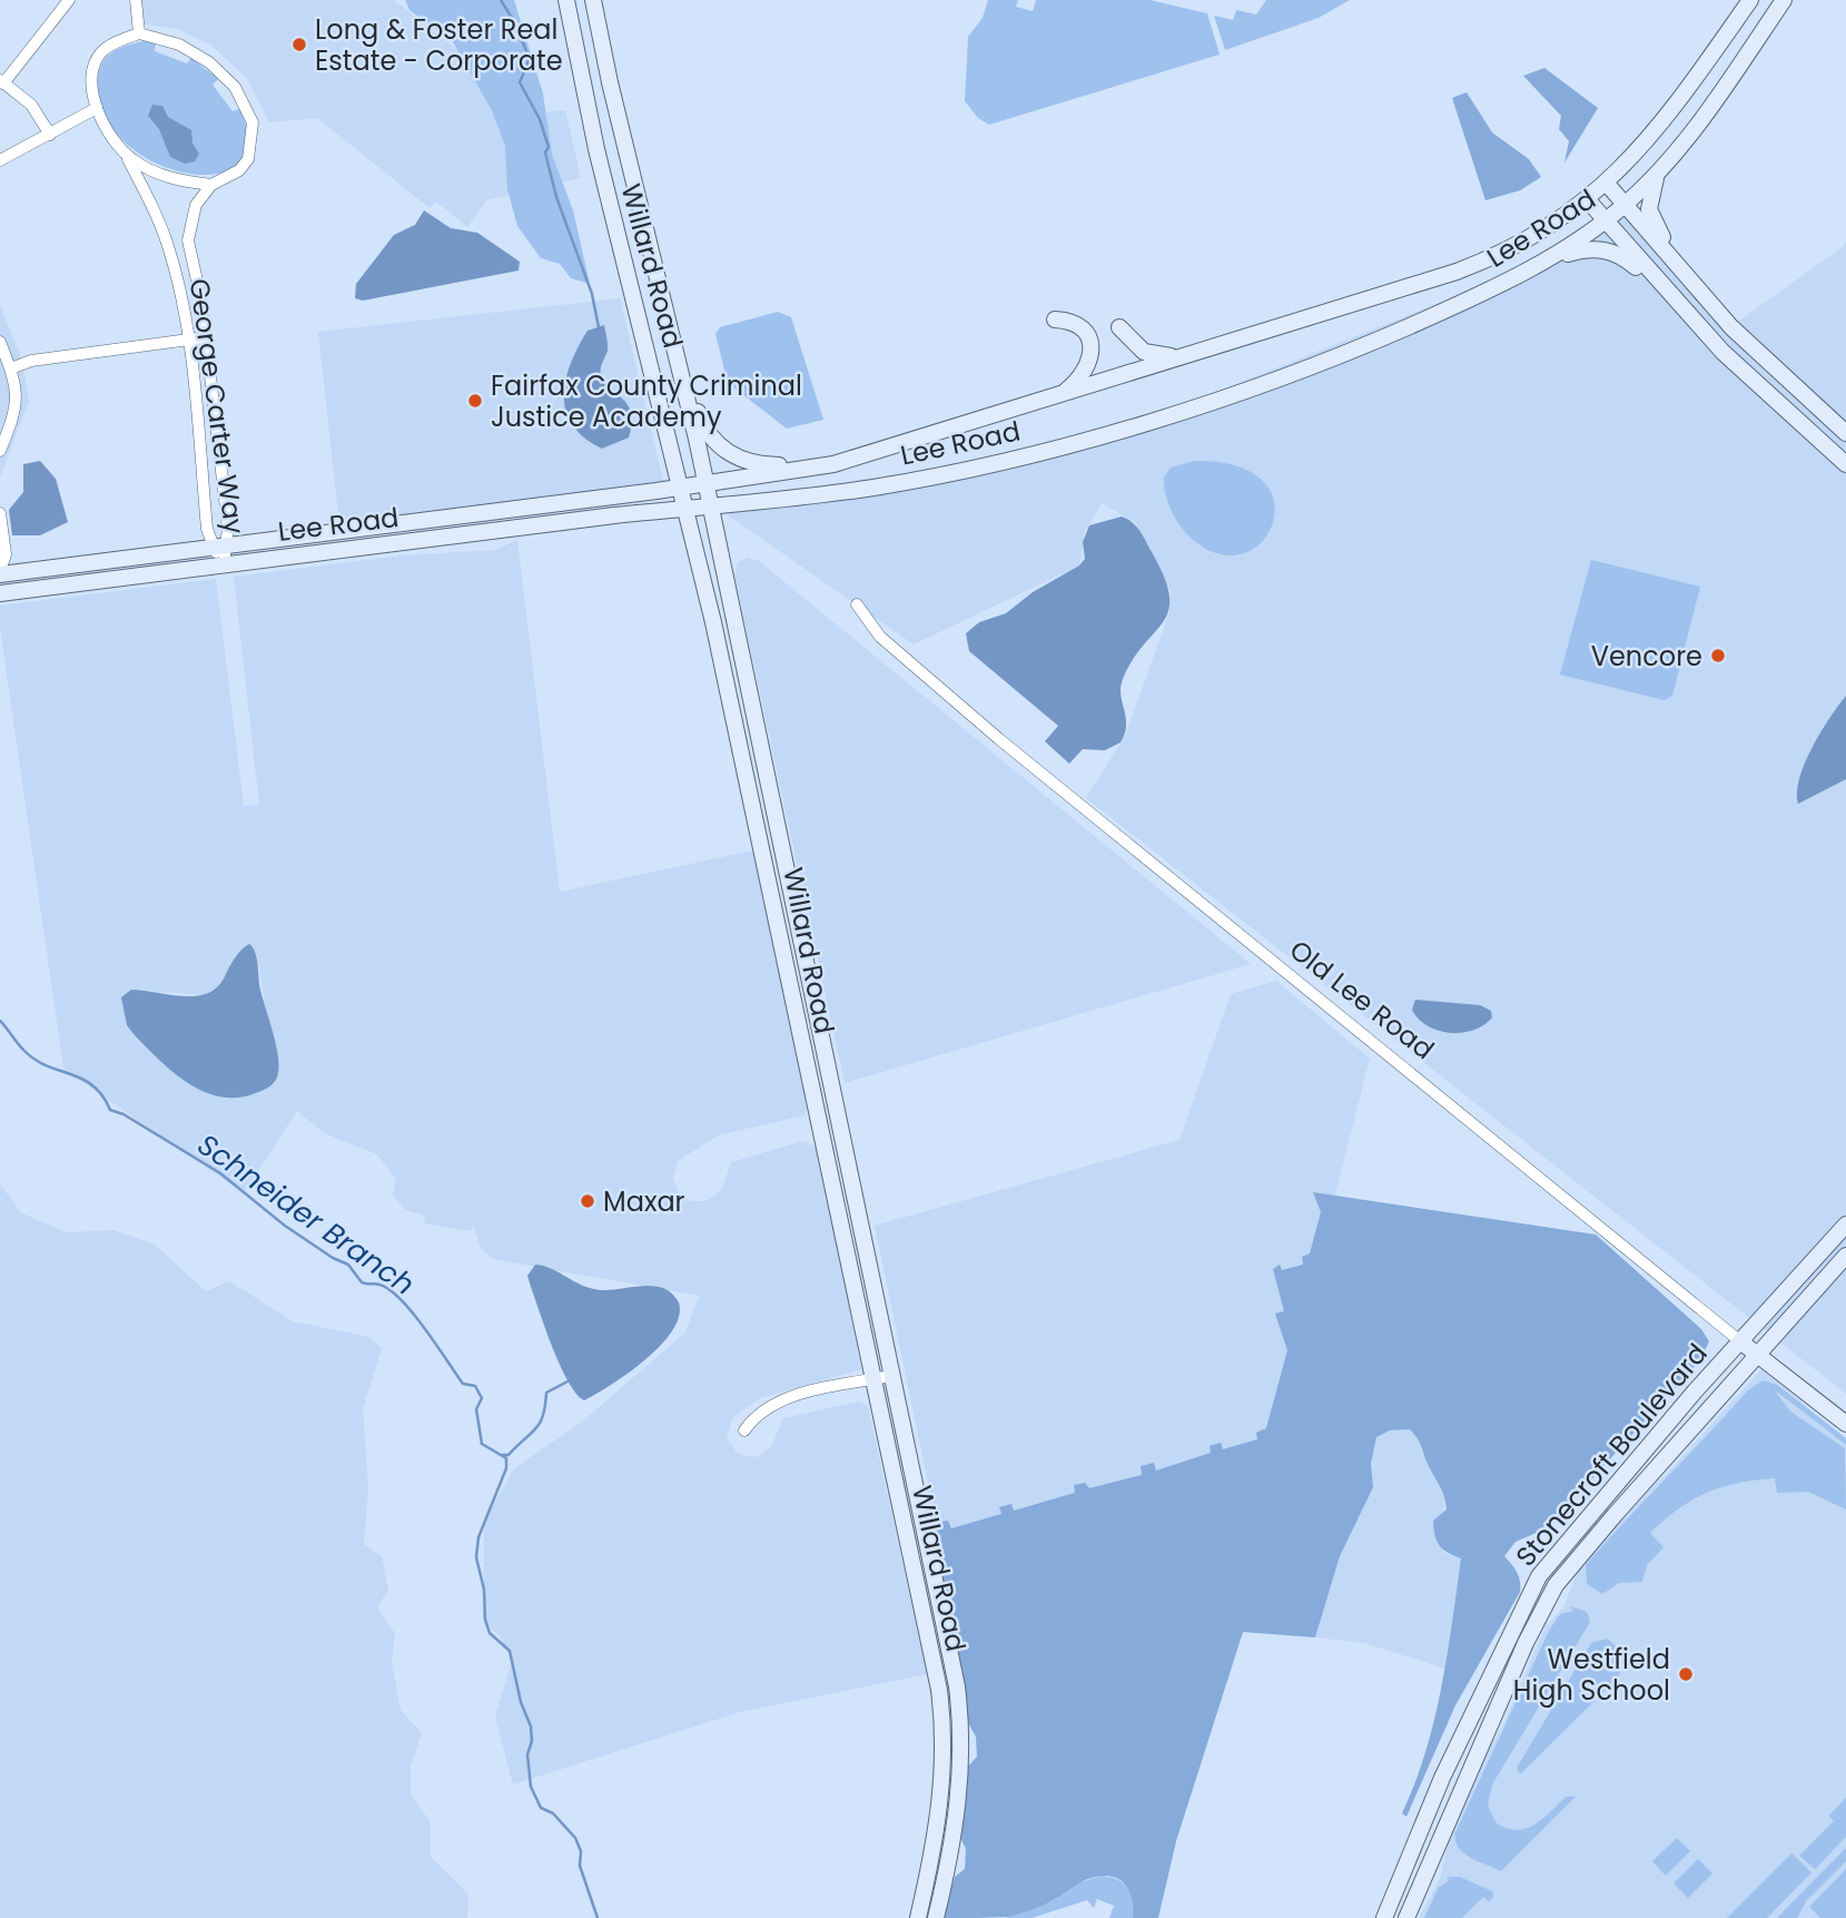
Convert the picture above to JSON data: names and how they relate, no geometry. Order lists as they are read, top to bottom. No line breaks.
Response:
{"streets":{"main road":["Lee Road","Willard Road","Old Lee Road","Stonecroft Boulevard"],"street":["George Carter Way"]},"crossings":[["Lee Road","Willard Road"],["Lee Road","George Carter Way"],["Old Lee Road","Stonecroft Boulevard"]],"water":["Schneider Branch"],"places":["Long & Foster Real Estate - Corporate","Fairfax County Criminal Justice Academy","Vencore","Maxar","Westfield High School"]}
